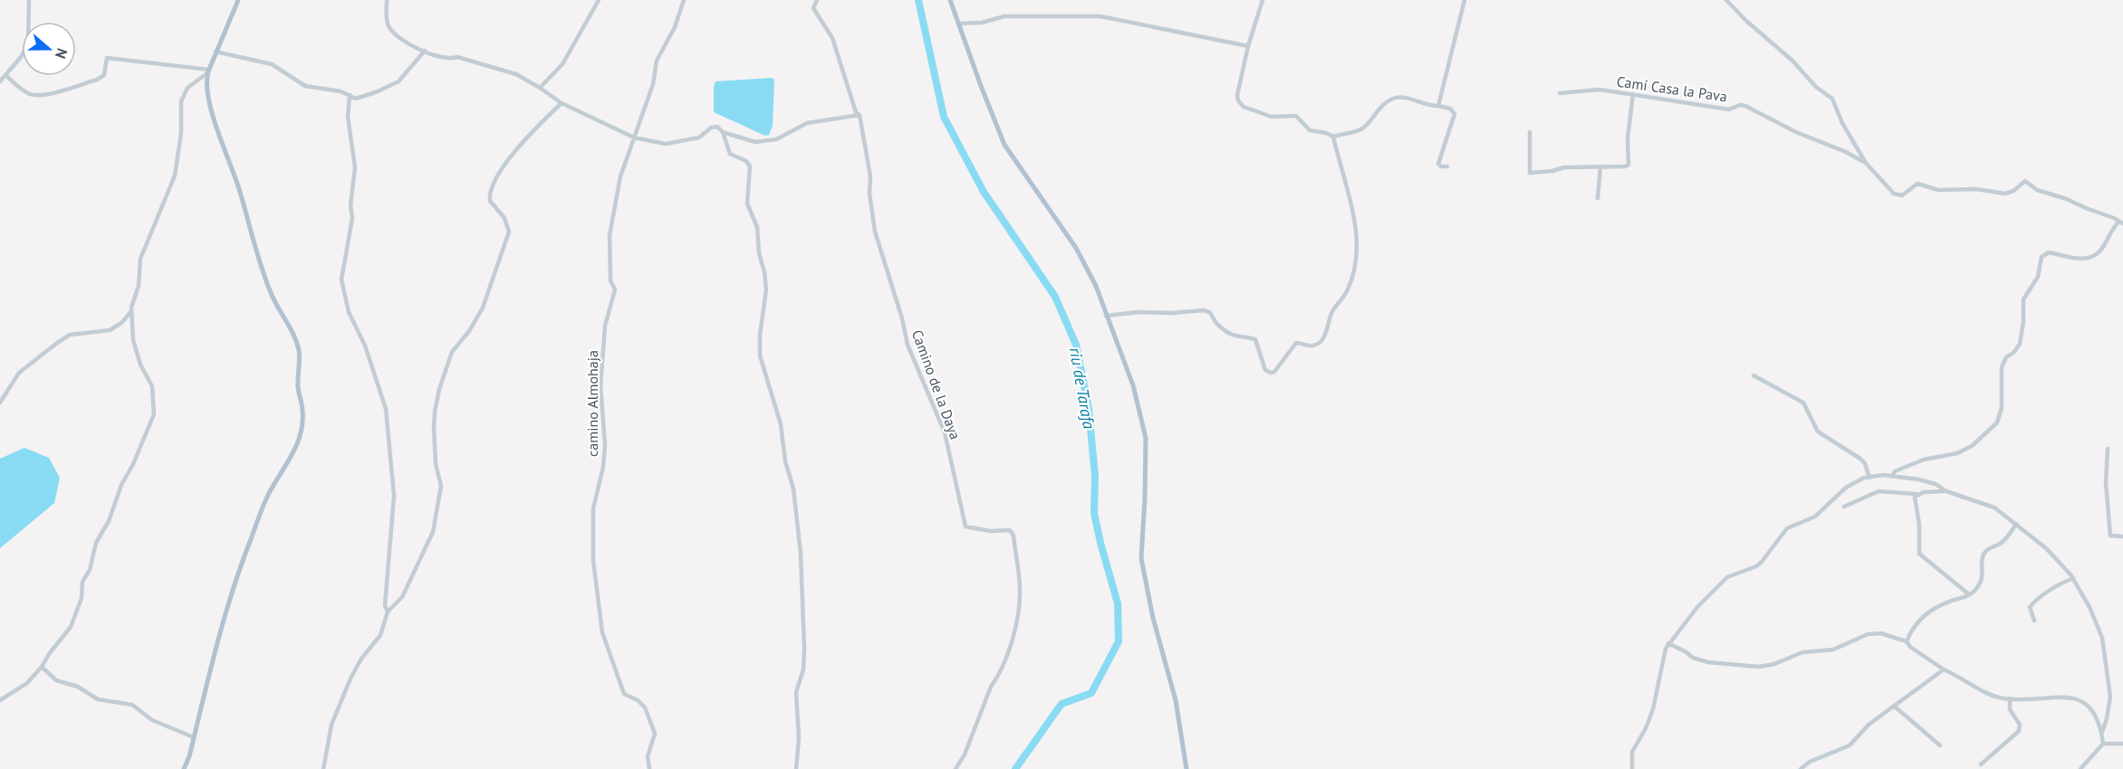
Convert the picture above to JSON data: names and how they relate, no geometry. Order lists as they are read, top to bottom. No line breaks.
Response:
{"streets":{"street":["Camí Casa la Pava","Camino de la Daya","camino Almohaja"]},"water":["riu de Tarafa"],"north":"right"}
